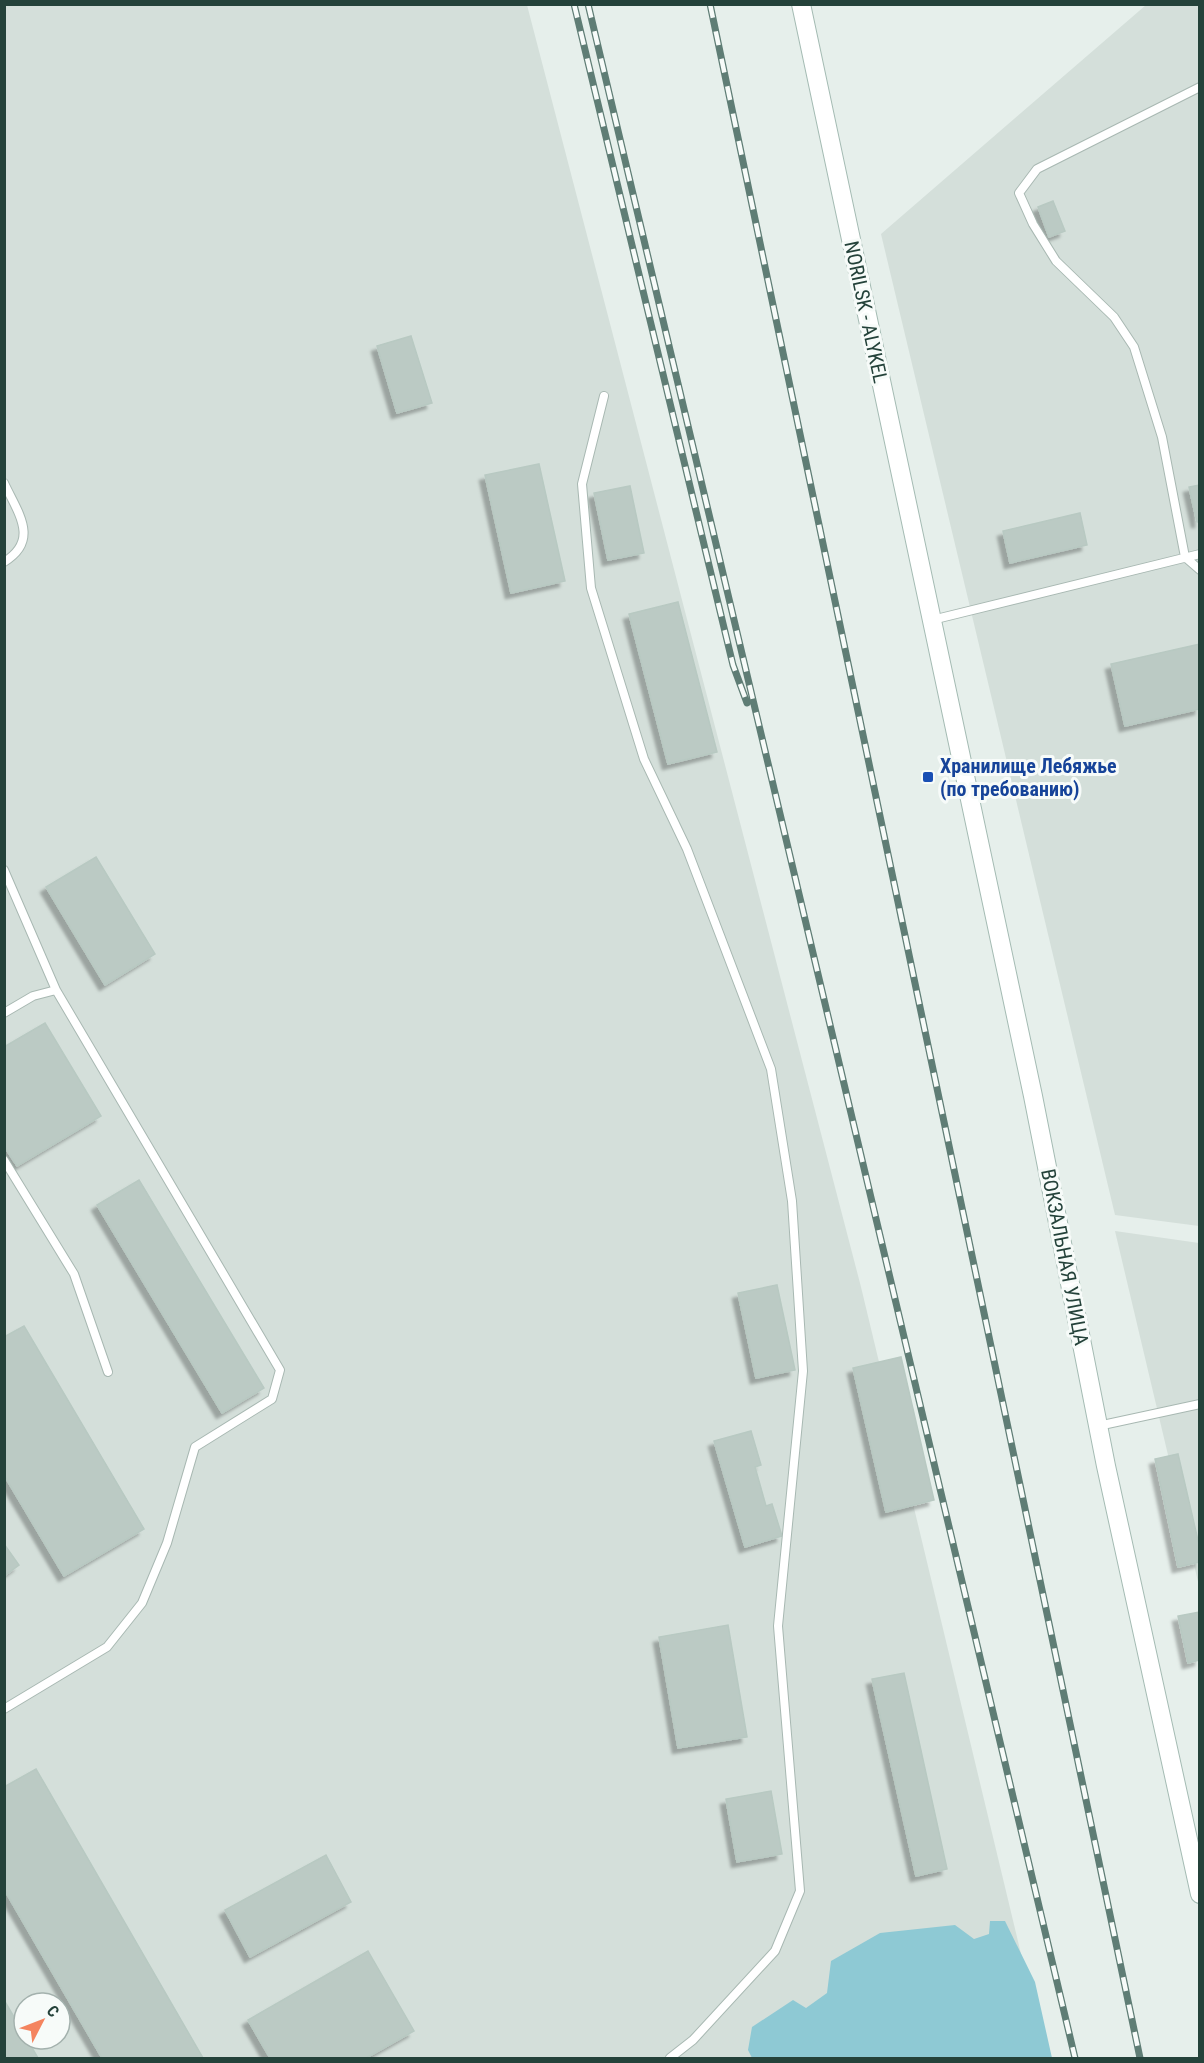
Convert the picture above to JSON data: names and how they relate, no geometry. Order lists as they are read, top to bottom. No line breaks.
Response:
{"streets":{"main road":["NORILSK - ALYKEL","ВОКЗАЛЬНАЯ УЛИЦА"]},"crossings":[["NORILSK - ALYKEL","ВОКЗАЛЬНАЯ УЛИЦА"]],"places":{"transit":["Хранилище Лебяжье (по требованию)"]},"north":"top right"}
